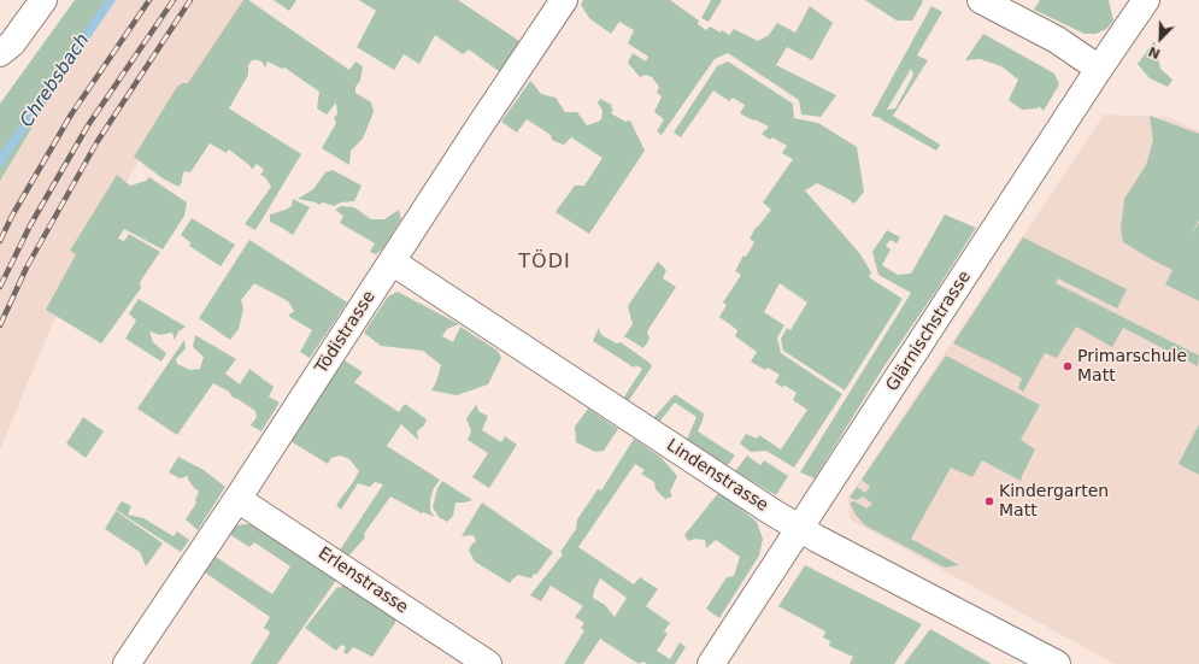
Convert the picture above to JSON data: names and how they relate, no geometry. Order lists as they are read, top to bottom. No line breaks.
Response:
{"streets":{"street":["Glärnischstrasse","Tödistrasse","Lindenstrasse","Erlenstrasse"]},"crossings":[["Glärnischstrasse","Lindenstrasse"],["Tödistrasse","Lindenstrasse"],["Tödistrasse","Erlenstrasse"]],"districts":["TÖDI"],"water":["Chrebsbach"],"places":["Primarschule Matt","Kindergarten Matt"],"north":"bottom left"}
